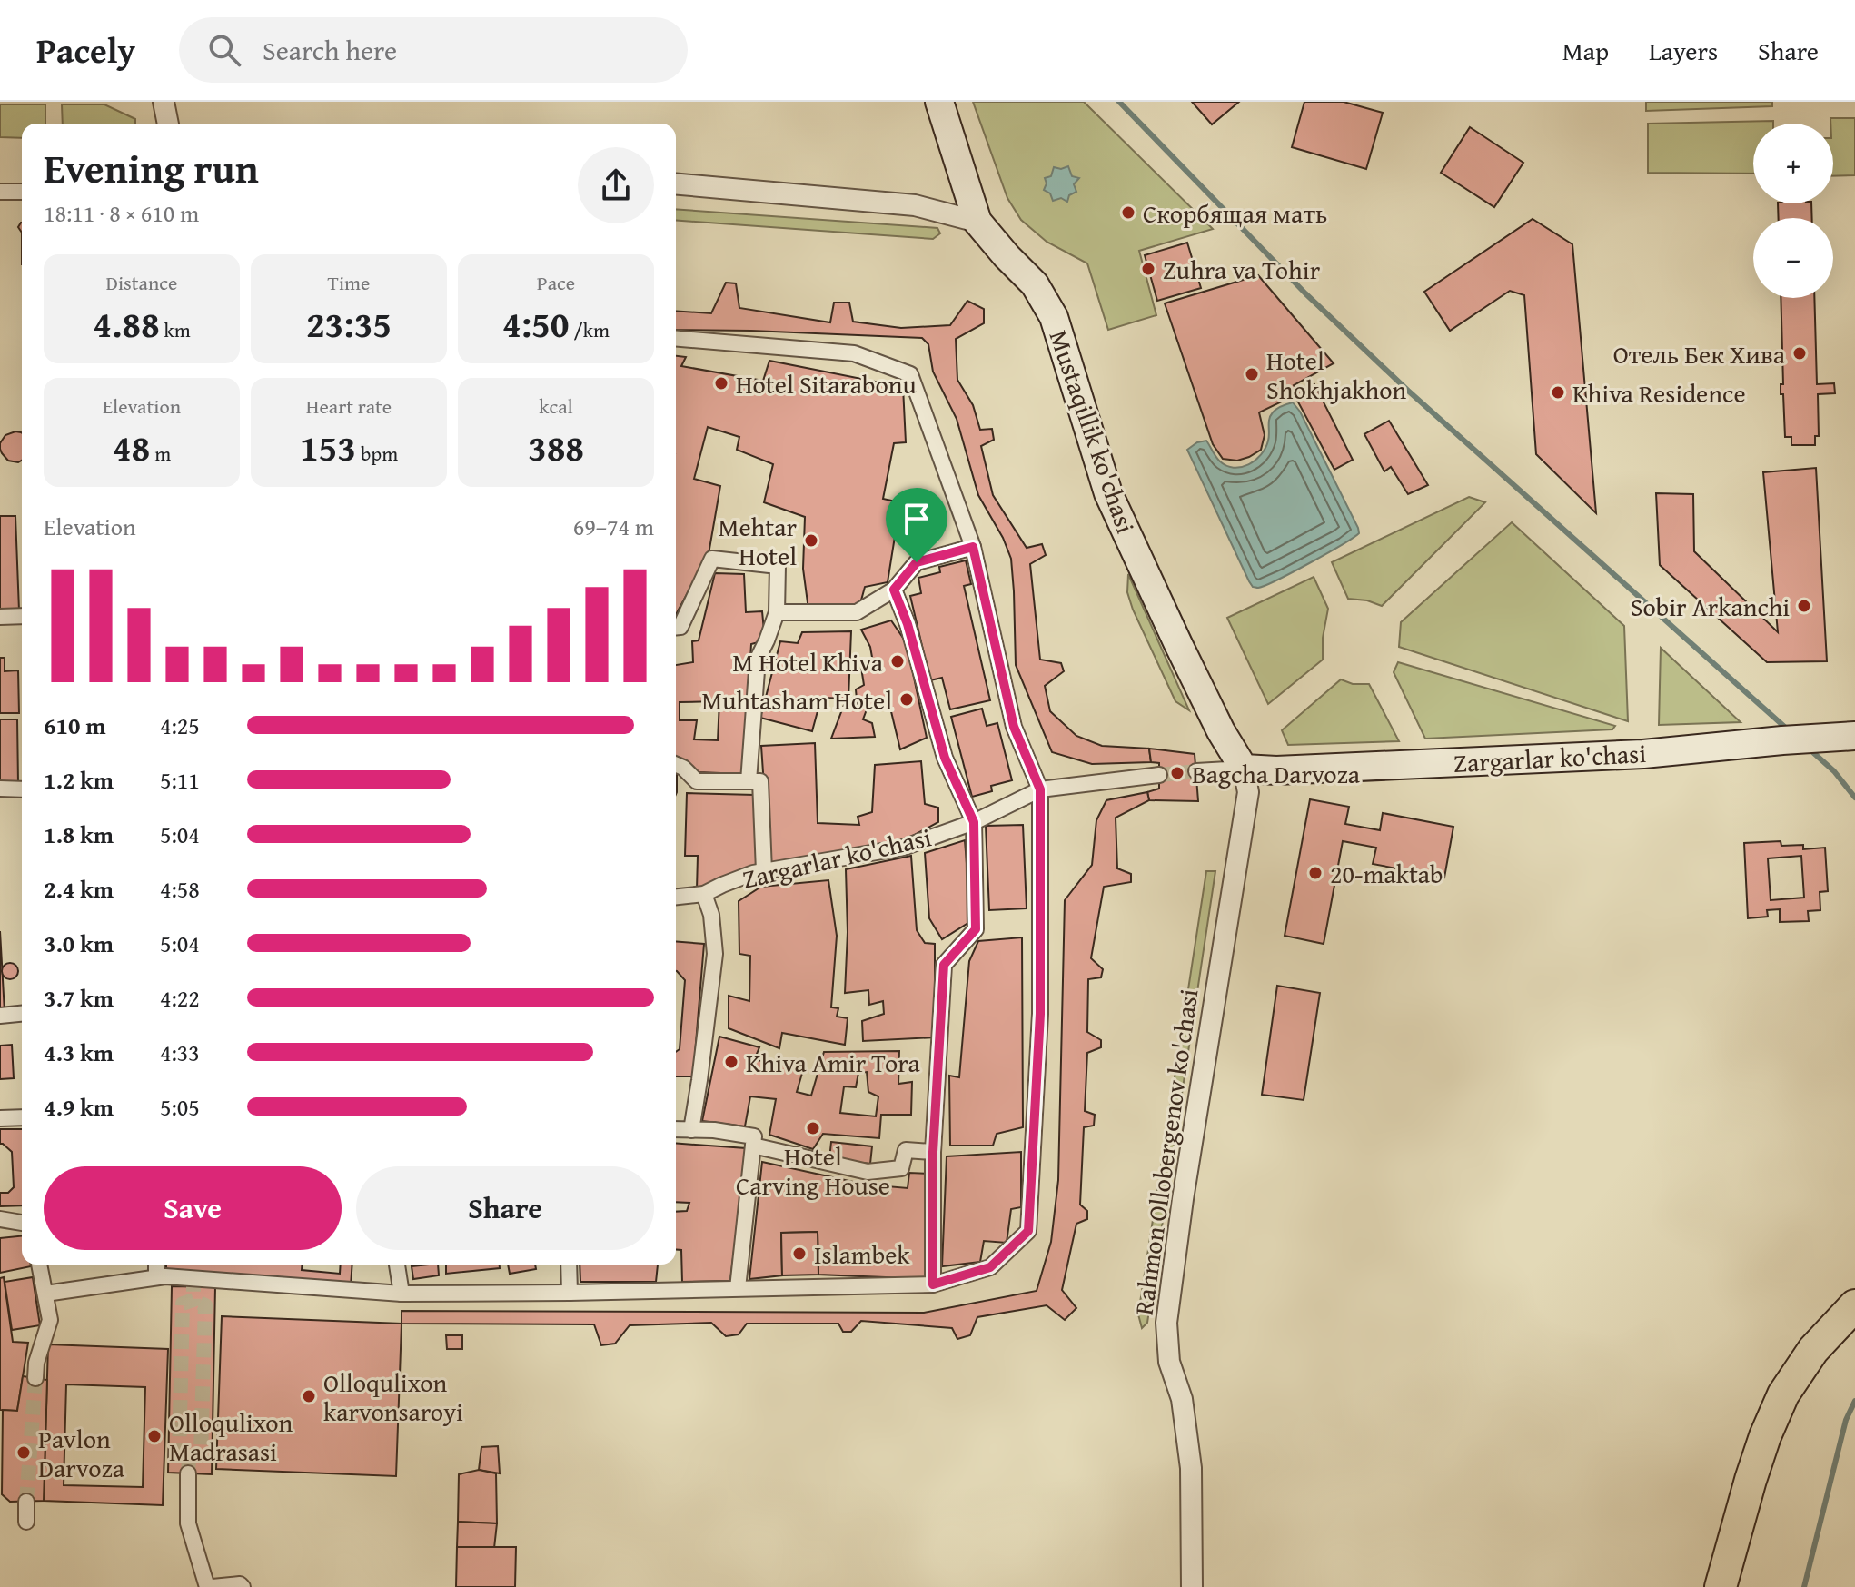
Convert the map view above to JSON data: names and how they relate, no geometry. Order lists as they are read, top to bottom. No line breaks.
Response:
{"streets":{"main road":["Mustaqillik ko'chasi","Zargarlar ko'chasi"],"street":["Rahmon Ollobergenov ko'chasi"]},"crossings":[["Mustaqillik ko'chasi","Zargarlar ko'chasi"],["Mustaqillik ko'chasi","Rahmon Ollobergenov ko'chasi"],["Zargarlar ko'chasi","Rahmon Ollobergenov ko'chasi"]],"places":["Скорбящая мать","Zuhra va Tohir","Отель Бек Хива","Hotel Shokhjakhon","Hotel Sitarabonu","Khiva Residence","Mehtar Hotel","Sobir Arkanchi","M Hotel Khiva","Muhtasham Hotel","Bagcha Darvoza","20-maktab","Khiva Amir Tora","Hotel Carving House","Islambek","Olloqulixon karvonsaroyi","Olloqulixon Madrasasi","Pavlon Darvoza"],"page":{"header":"Pacely","search":"Search here","nav":["Map","Layers","Share"],"map_buttons":["+","−"],"heading":["Evening run","18:11 · 8 × 610 m"],"stats":[["Distance","4.88 km"],["Time","23:35"],["Pace","4:50 /km"],["Elevation","48 m"],["Heart rate","153 bpm"],["kcal","388"]],"chart":["Elevation","69–74 m"],"list":[{"name":"610 m","note":"4:25"},{"name":"1.2 km","note":"5:11"},{"name":"1.8 km","note":"5:04"},{"name":"2.4 km","note":"4:58"},{"name":"3.0 km","note":"5:04"},{"name":"3.7 km","note":"4:22"},{"name":"4.3 km","note":"4:33"},{"name":"4.9 km","note":"5:05"}],"buttons":["Save","Share"]}}
